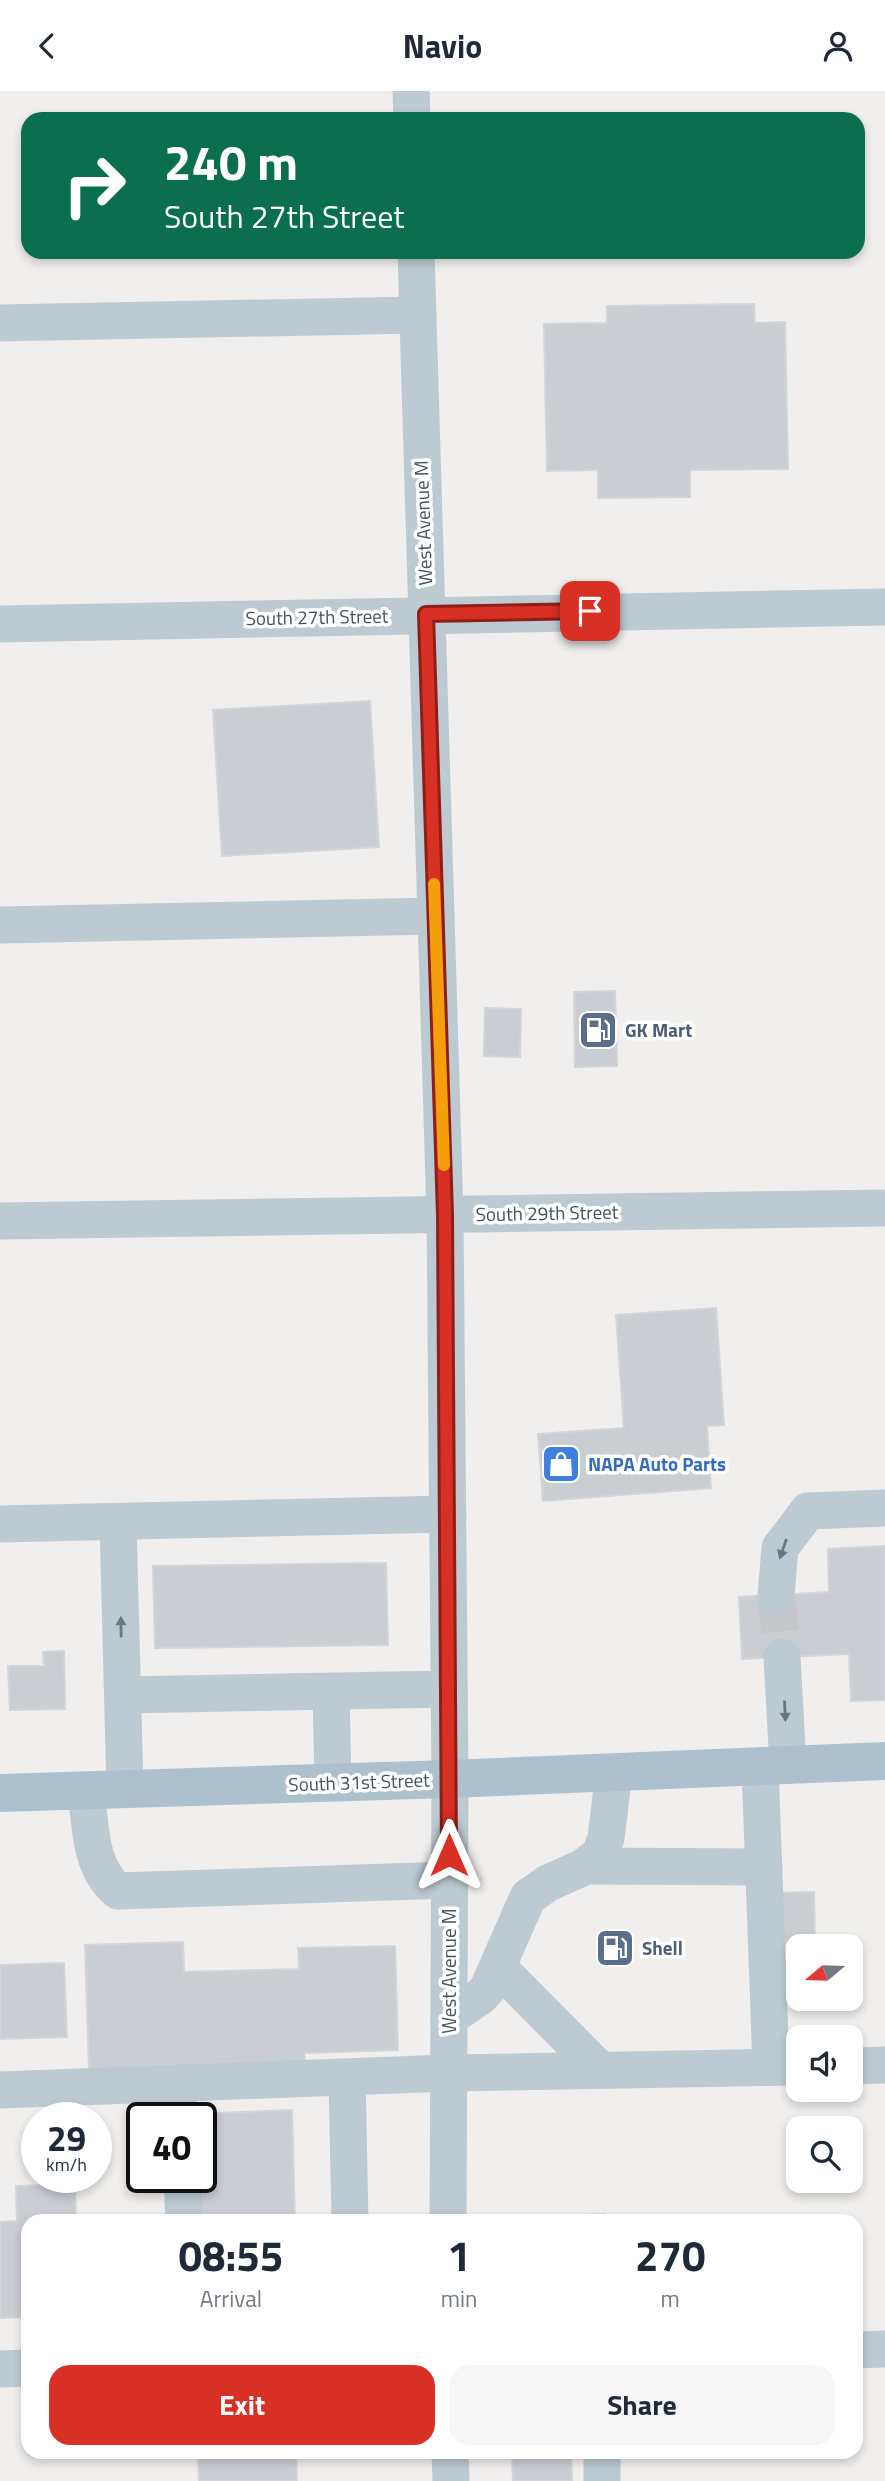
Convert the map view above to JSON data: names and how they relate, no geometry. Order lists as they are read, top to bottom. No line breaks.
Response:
{"streets":{"main road":["South 31st Street"],"street":["West Avenue M","South 27th Street","South 29th Street"]},"crossings":[["West Avenue M","South 27th Street"],["West Avenue M","South 29th Street"],["West Avenue M","South 31st Street"]],"places":{"fuel station":["GK Mart","Shell"],"shop":["NAPA Auto Parts"]},"north":"left","page":{"header":"Navio","turn":["240 m","South 27th Street"],"speed":"29 km/h","limit":"40","eta":["08:55","Arrival","1","min","270","m"],"buttons":["Exit","Share"]}}
